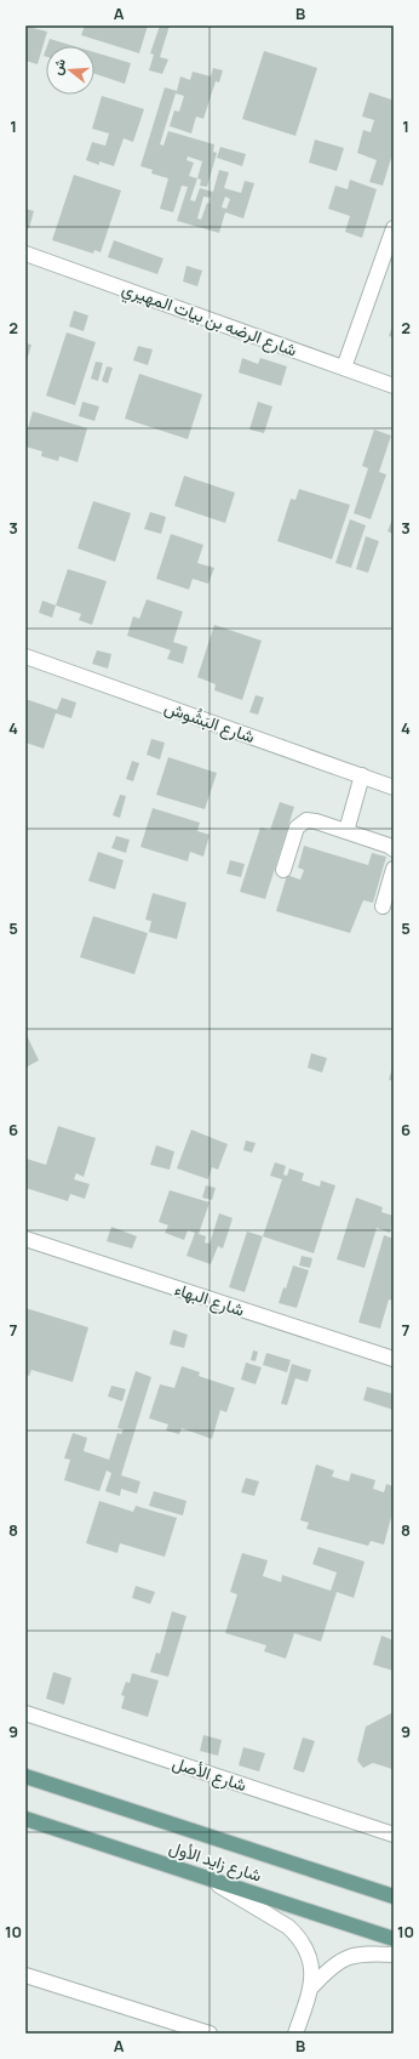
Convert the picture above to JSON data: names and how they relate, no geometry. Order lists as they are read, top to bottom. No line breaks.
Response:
{"streets":{"main road":["شارع زايد الأول"],"street":["شارع الرضه بن بيات المهيري","شارع البَشُوش","شارع البهاء","شارع الأصل"]},"north":"left","grid":{"columns":["A","B"],"rows":["1","2","3","4","5","6","7","8","9","10"]}}
